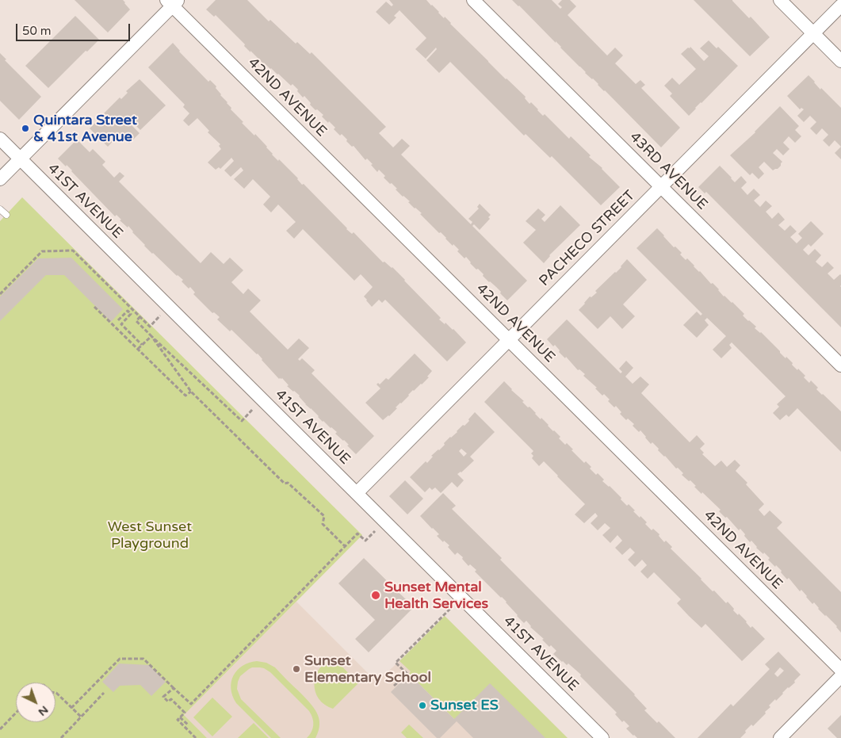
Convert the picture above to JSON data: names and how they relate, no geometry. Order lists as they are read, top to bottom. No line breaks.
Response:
{"streets":{"street":["42ND AVENUE","43RD AVENUE","41ST AVENUE","PACHECO STREET"]},"crossings":[["42ND AVENUE","PACHECO STREET"],["43RD AVENUE","PACHECO STREET"],["41ST AVENUE","PACHECO STREET"]],"parks":["West Sunset Playground"],"places":["Quintara Street & 41st Avenue","Sunset Mental Health Services","Sunset Elementary School","Sunset ES"],"scale_bar":"50 m","north":"bottom right"}
